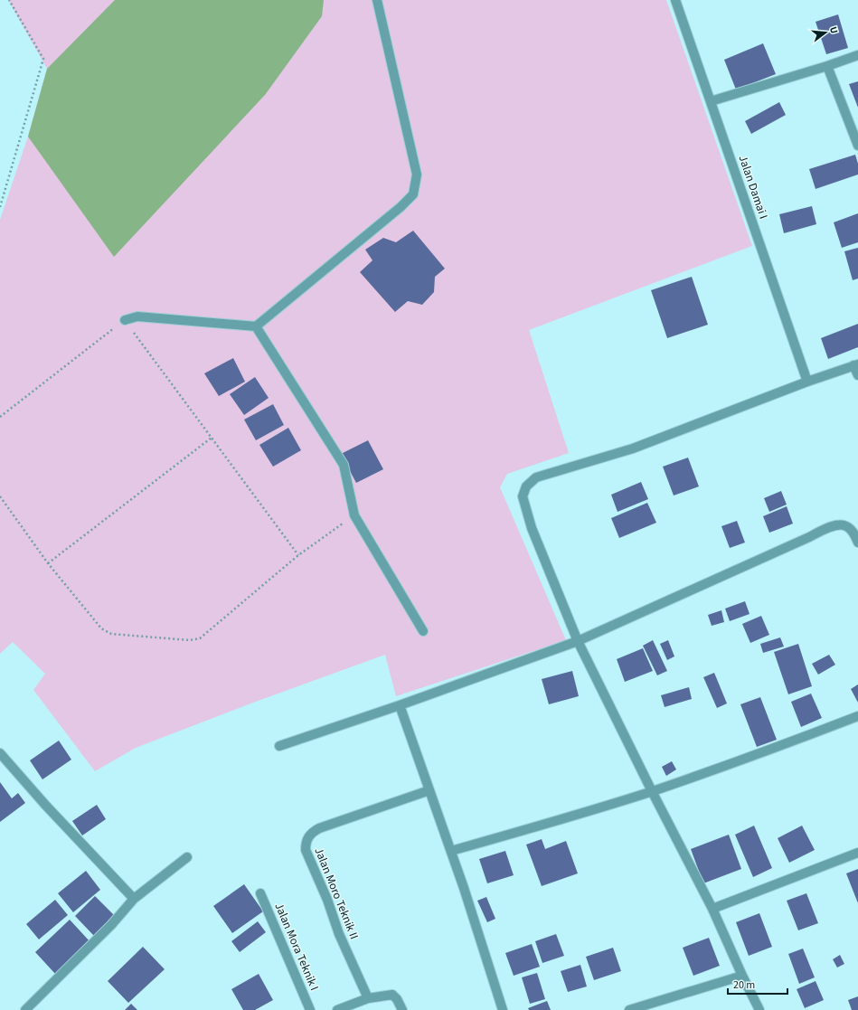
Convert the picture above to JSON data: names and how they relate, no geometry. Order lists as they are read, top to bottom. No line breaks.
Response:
{"streets":{"street":["Jalan Damai I","Jalan Moro Teknik II","Jalan Mora Teknik I"]},"scale_bar":"20 m","north":"right"}
